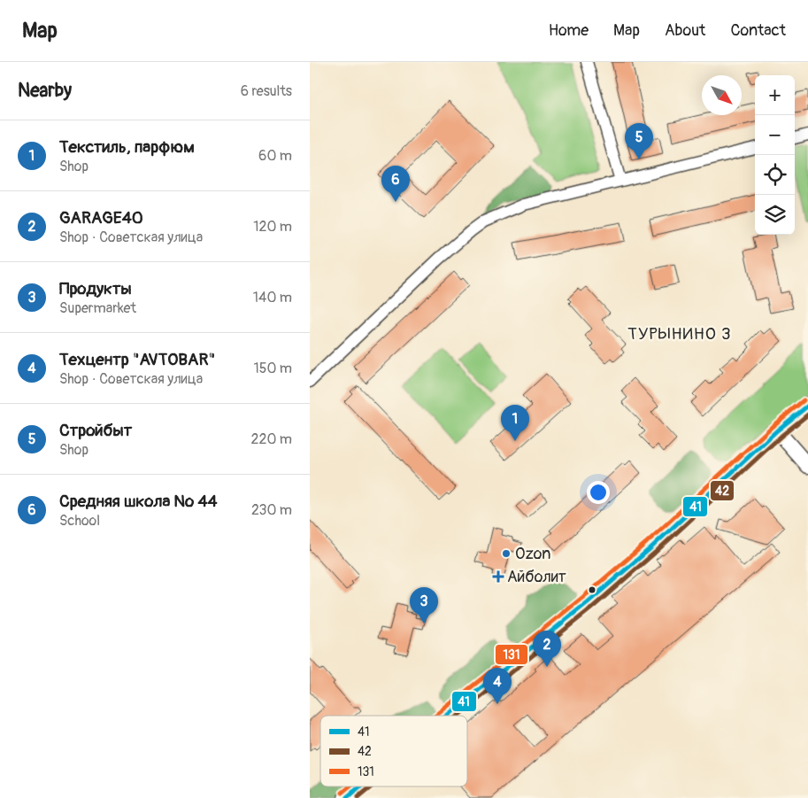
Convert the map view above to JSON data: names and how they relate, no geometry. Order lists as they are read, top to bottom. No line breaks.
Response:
{"districts":["ТУРЫНИНО 3"],"places":{"other":["Ozon"],"health":["Айболит"]},"lines":["transit line 131","transit line 41","transit line 42"],"legend":["41","42","131"],"north":"bottom right","page":{"header":"Map","nav":["Home","Map","About","Contact"],"heading":["Nearby","6 results"],"map_buttons":["+","−"],"list":[{"mark":"1","name":"Текстиль, парфюм","note":"Shop","value":"60 m"},{"mark":"2","name":"GARAGE40","note":"Shop · Советская улица","value":"120 m"},{"mark":"3","name":"Продукты","note":"Supermarket","value":"140 m"},{"mark":"4","name":"Техцентр \"AVTOBAR\"","note":"Shop · Советская улица","value":"150 m"},{"mark":"5","name":"Стройбыт","note":"Shop","value":"220 m"},{"mark":"6","name":"Средняя школа № 44","note":"School","value":"230 m"}],"pins":["5","6","1","3","2","4"]}}
